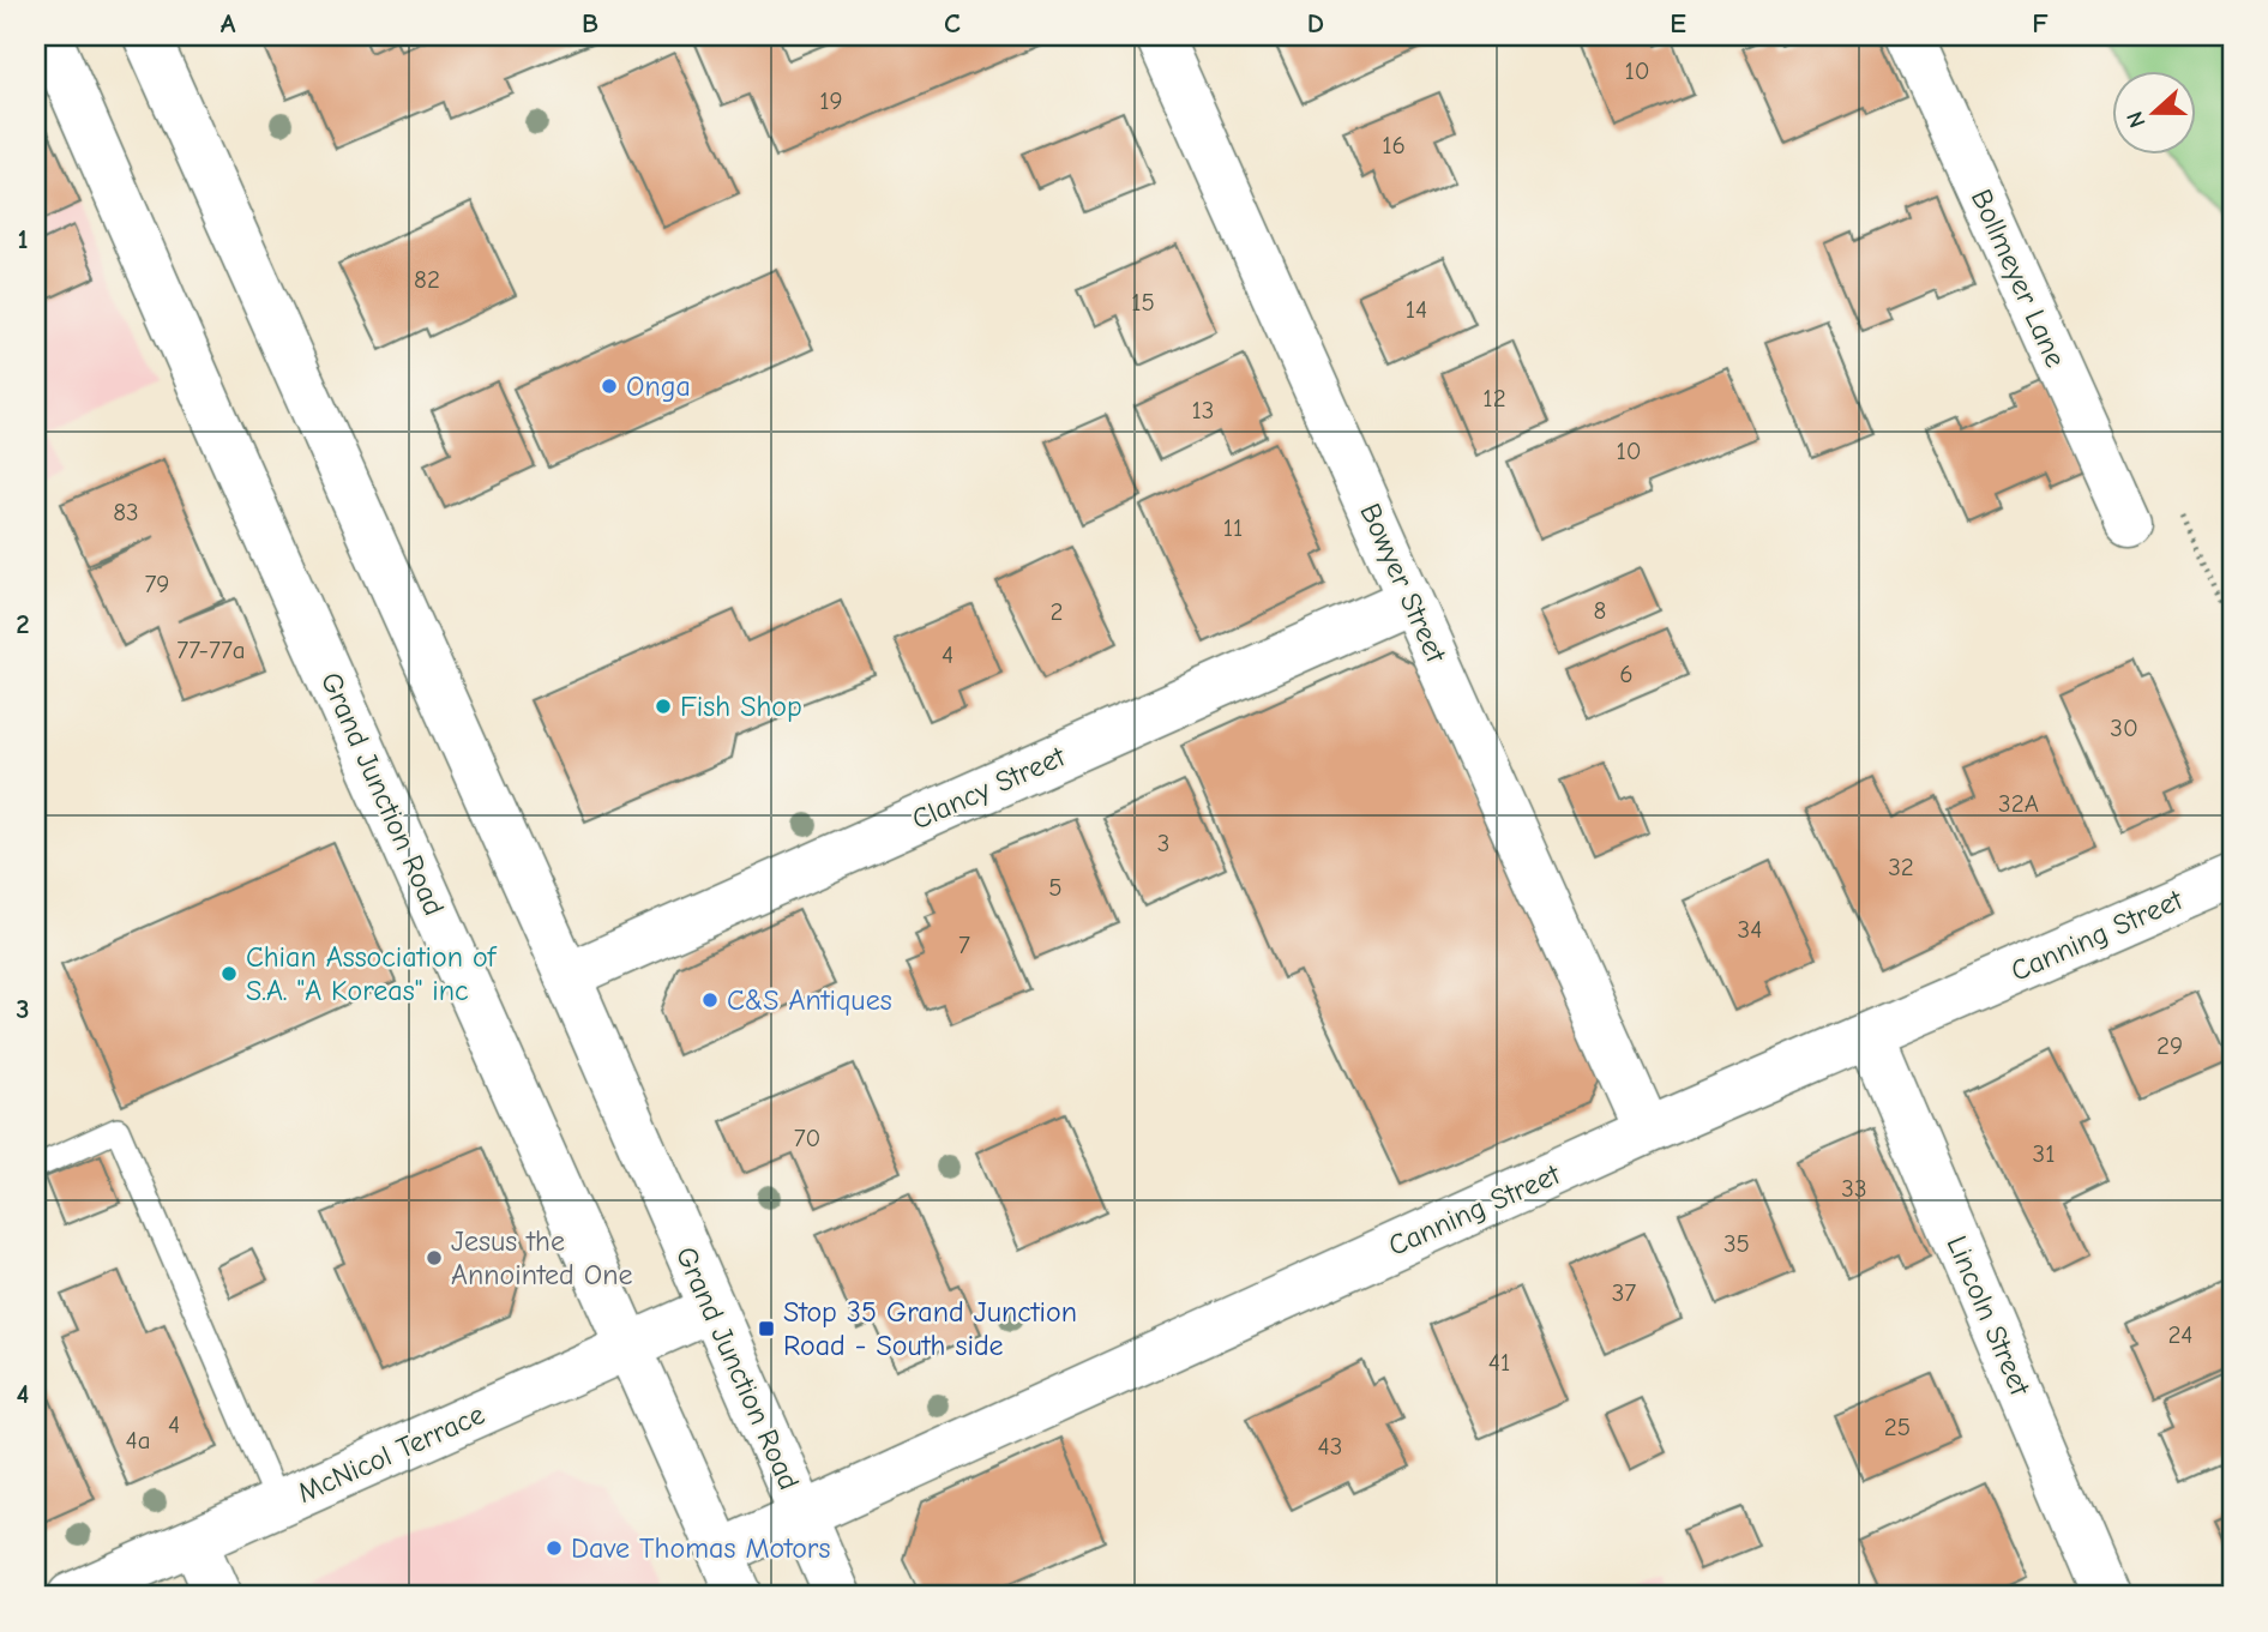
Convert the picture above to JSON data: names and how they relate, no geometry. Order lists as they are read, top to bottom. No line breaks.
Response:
{"streets":{"main road":["Bollmeyer Lane","Bowyer Street","Clancy Street","Grand Junction Road","Canning Street","Lincoln Street","McNicol Terrace"]},"crossings":[["Bowyer Street","Clancy Street"],["Bowyer Street","Canning Street"],["Clancy Street","Grand Junction Road"],["Grand Junction Road","Canning Street"],["Grand Junction Road","McNicol Terrace"],["Canning Street","Lincoln Street"]],"places":{"other":["Onga","Fish Shop","Chian Association of S.A. \"A Koreas\" inc","C&S Antiques","Jesus the Annointed One","Dave Thomas Motors"],"transit":["Stop 35 Grand Junction Road - South side"]},"house_numbers":["10","19","16","82","15","14","12","13","10","83","11","79","8","2","77-77a","4","6","30","32A","3","32","5","34","7","29","70","31","33","35","37","24","41","4","25","4a","43"],"north":"left","grid":{"columns":["A","B","C","D","E","F"],"rows":["1","2","3","4"]}}
